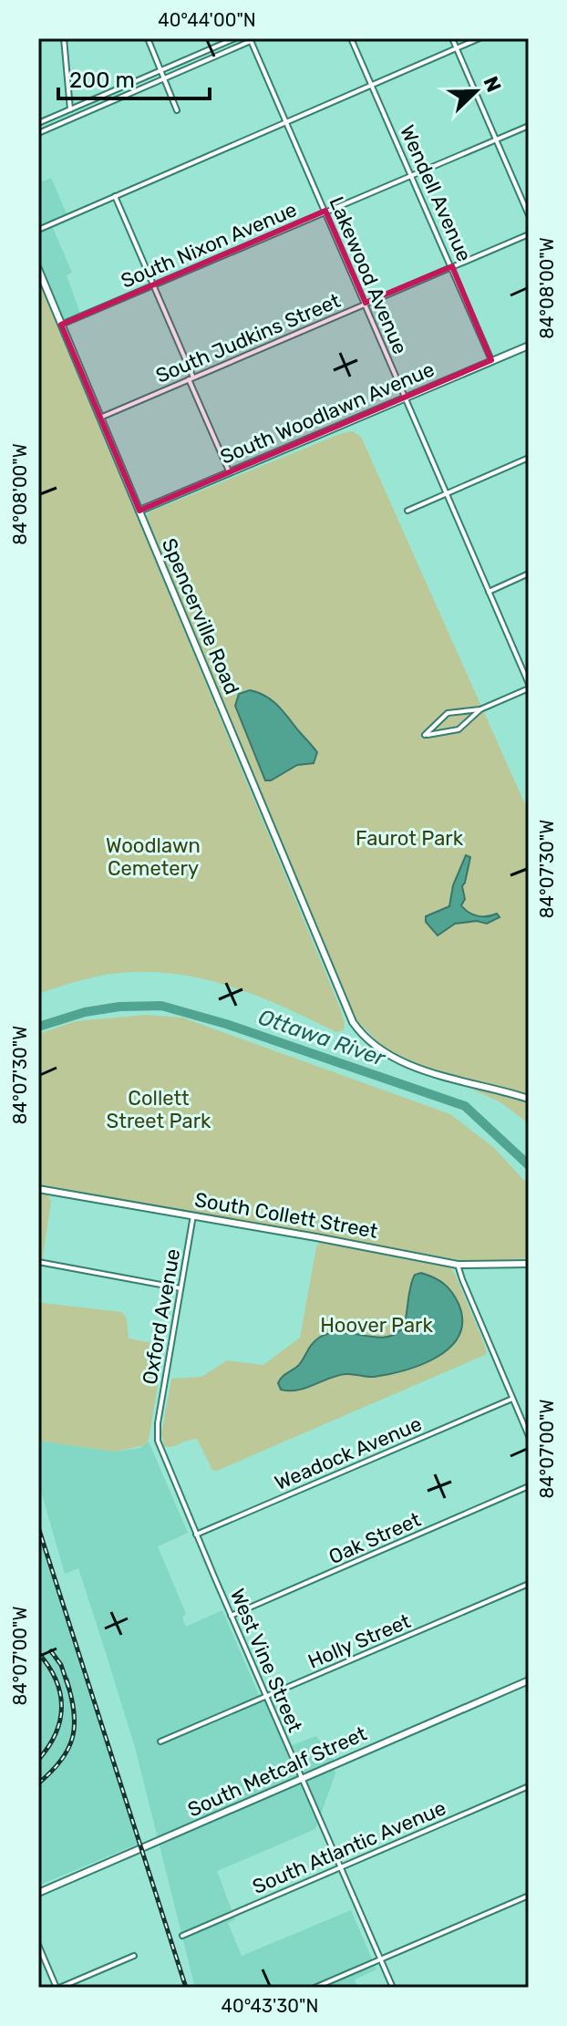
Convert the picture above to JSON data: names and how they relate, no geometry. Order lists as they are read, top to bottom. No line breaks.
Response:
{"streets":{"street":["Wendell Avenue","South Nixon Avenue","Lakewood Avenue","South Judkins Street","South Woodlawn Avenue","Spencerville Road","South Collett Street","Oxford Avenue","Weadock Avenue","Oak Street","Holly Street","West Vine Street","South Metcalf Street","South Atlantic Avenue"]},"crossings":[["Wendell Avenue","South Nixon Avenue"],["Wendell Avenue","South Judkins Street"],["Wendell Avenue","South Woodlawn Avenue"],["South Nixon Avenue","Lakewood Avenue"],["South Nixon Avenue","Spencerville Road"],["Lakewood Avenue","South Judkins Street"],["Lakewood Avenue","South Woodlawn Avenue"],["South Judkins Street","Spencerville Road"],["South Woodlawn Avenue","Spencerville Road"],["South Collett Street","Oxford Avenue"],["Oxford Avenue","West Vine Street"],["Weadock Avenue","West Vine Street"],["Oak Street","West Vine Street"],["Holly Street","West Vine Street"],["West Vine Street","South Metcalf Street"],["West Vine Street","South Atlantic Avenue"]],"water":["Ottawa River"],"parks":["Faurot Park","Woodlawn Cemetery","Collett Street Park","Hoover Park"],"scale_bar":"200 m","north":"top right","coordinates":["40°44'00\"N","84°08'00\"W","84°07'30\"W","84°07'00\"W","40°43'30\"N"]}
